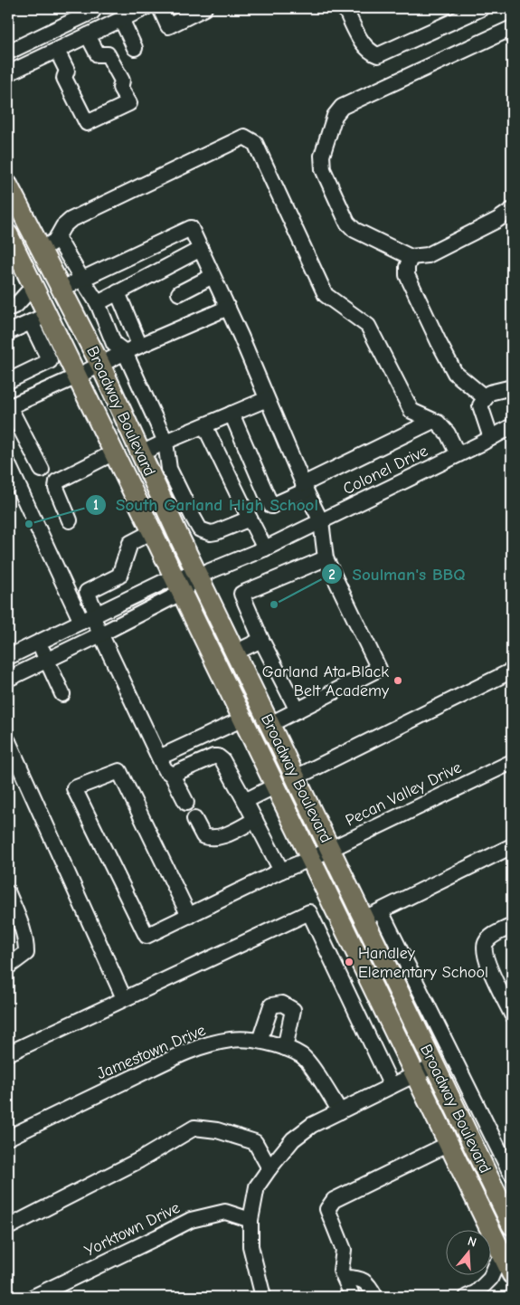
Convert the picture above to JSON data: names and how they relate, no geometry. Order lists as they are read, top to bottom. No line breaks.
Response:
{"streets":{"main road":["Broadway Boulevard"],"street":["Colonel Drive","Pecan Valley Drive","Jamestown Drive","Yorktown Drive"]},"crossings":[["Broadway Boulevard","Colonel Drive"],["Broadway Boulevard","Pecan Valley Drive"]],"places":["South Garland High School","Soulman's BBQ","Garland Ata Black Belt Academy","Handley Elementary School"],"north":"top"}
